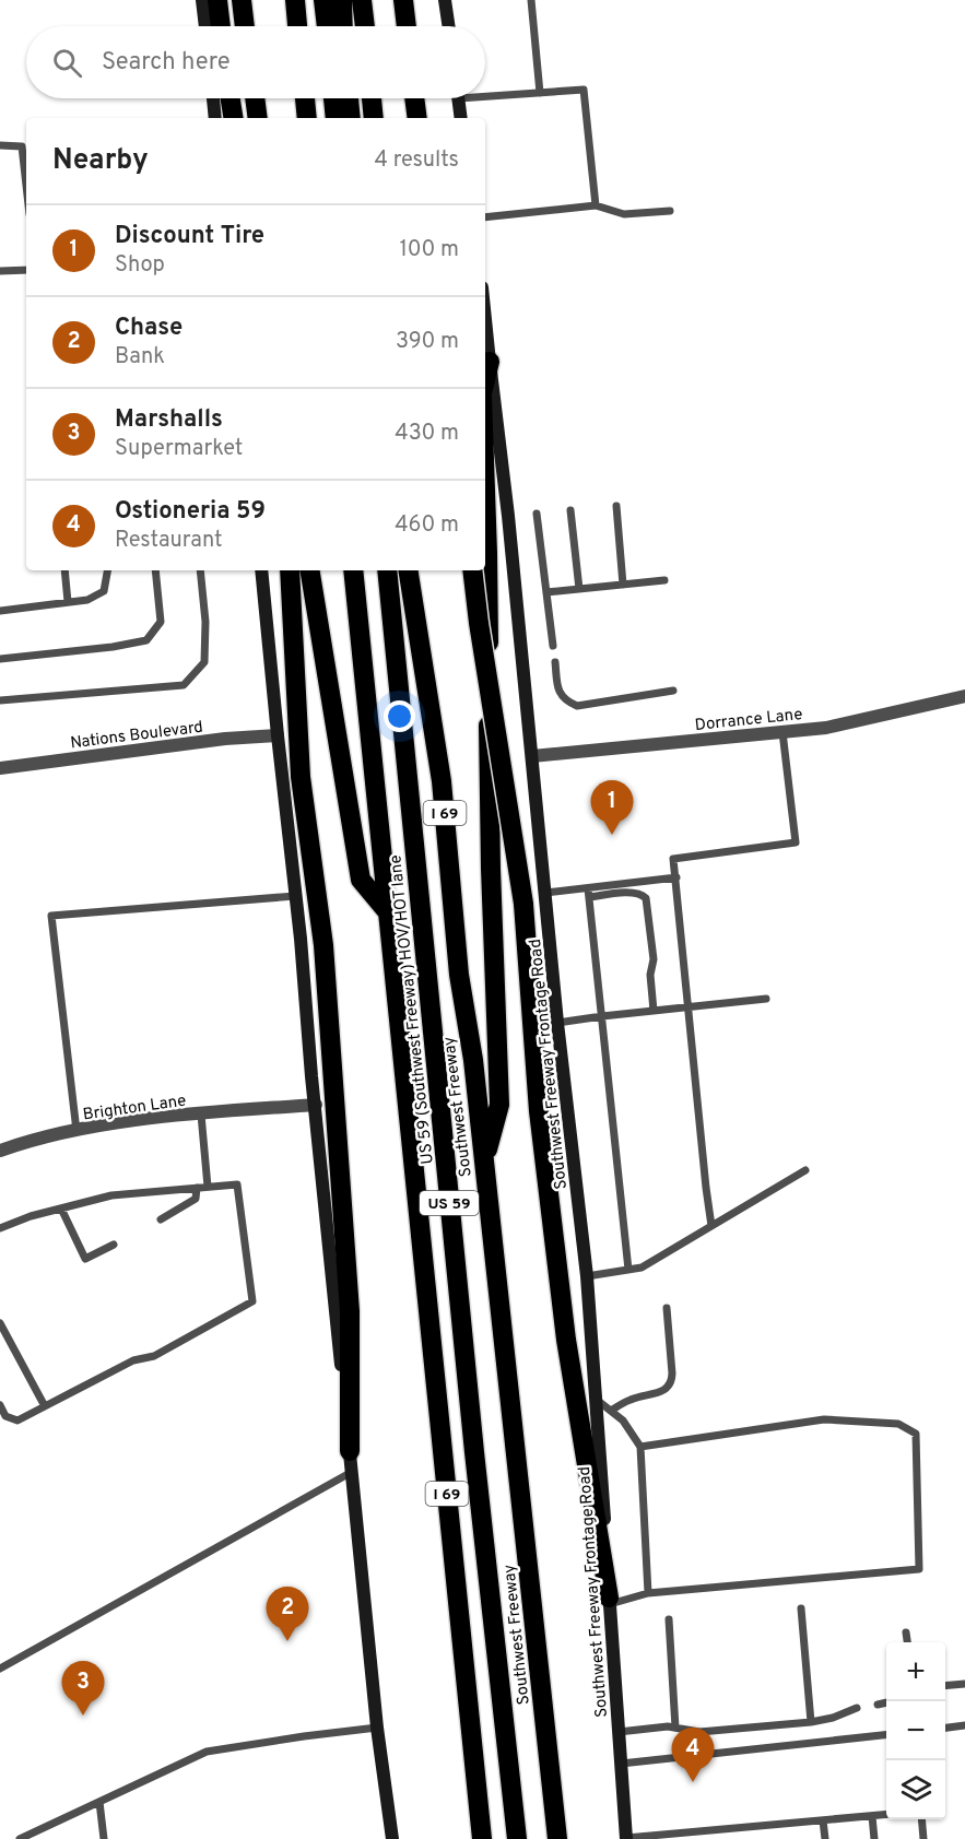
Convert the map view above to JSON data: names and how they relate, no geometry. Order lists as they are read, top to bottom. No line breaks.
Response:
{"streets":{"highway":["I 69","US 59 (Southwest Freeway) HOV/HOT lane","Southwest Freeway","US 59"],"main road":["Southwest Freeway Frontage Road"],"street":["Dorrance Lane","Nations Boulevard","Brighton Lane"]},"crossings":[["Dorrance Lane","Southwest Freeway Frontage Road"]],"page":{"search":"Search here","heading":["Nearby","4 results"],"list":[{"mark":"1","name":"Discount Tire","note":"Shop","value":"100 m"},{"mark":"2","name":"Chase","note":"Bank","value":"390 m"},{"mark":"3","name":"Marshalls","note":"Supermarket","value":"430 m"},{"mark":"4","name":"Ostioneria 59","note":"Restaurant","value":"460 m"}],"pins":["1","2","3","4"],"map_buttons":["+","−"]}}
